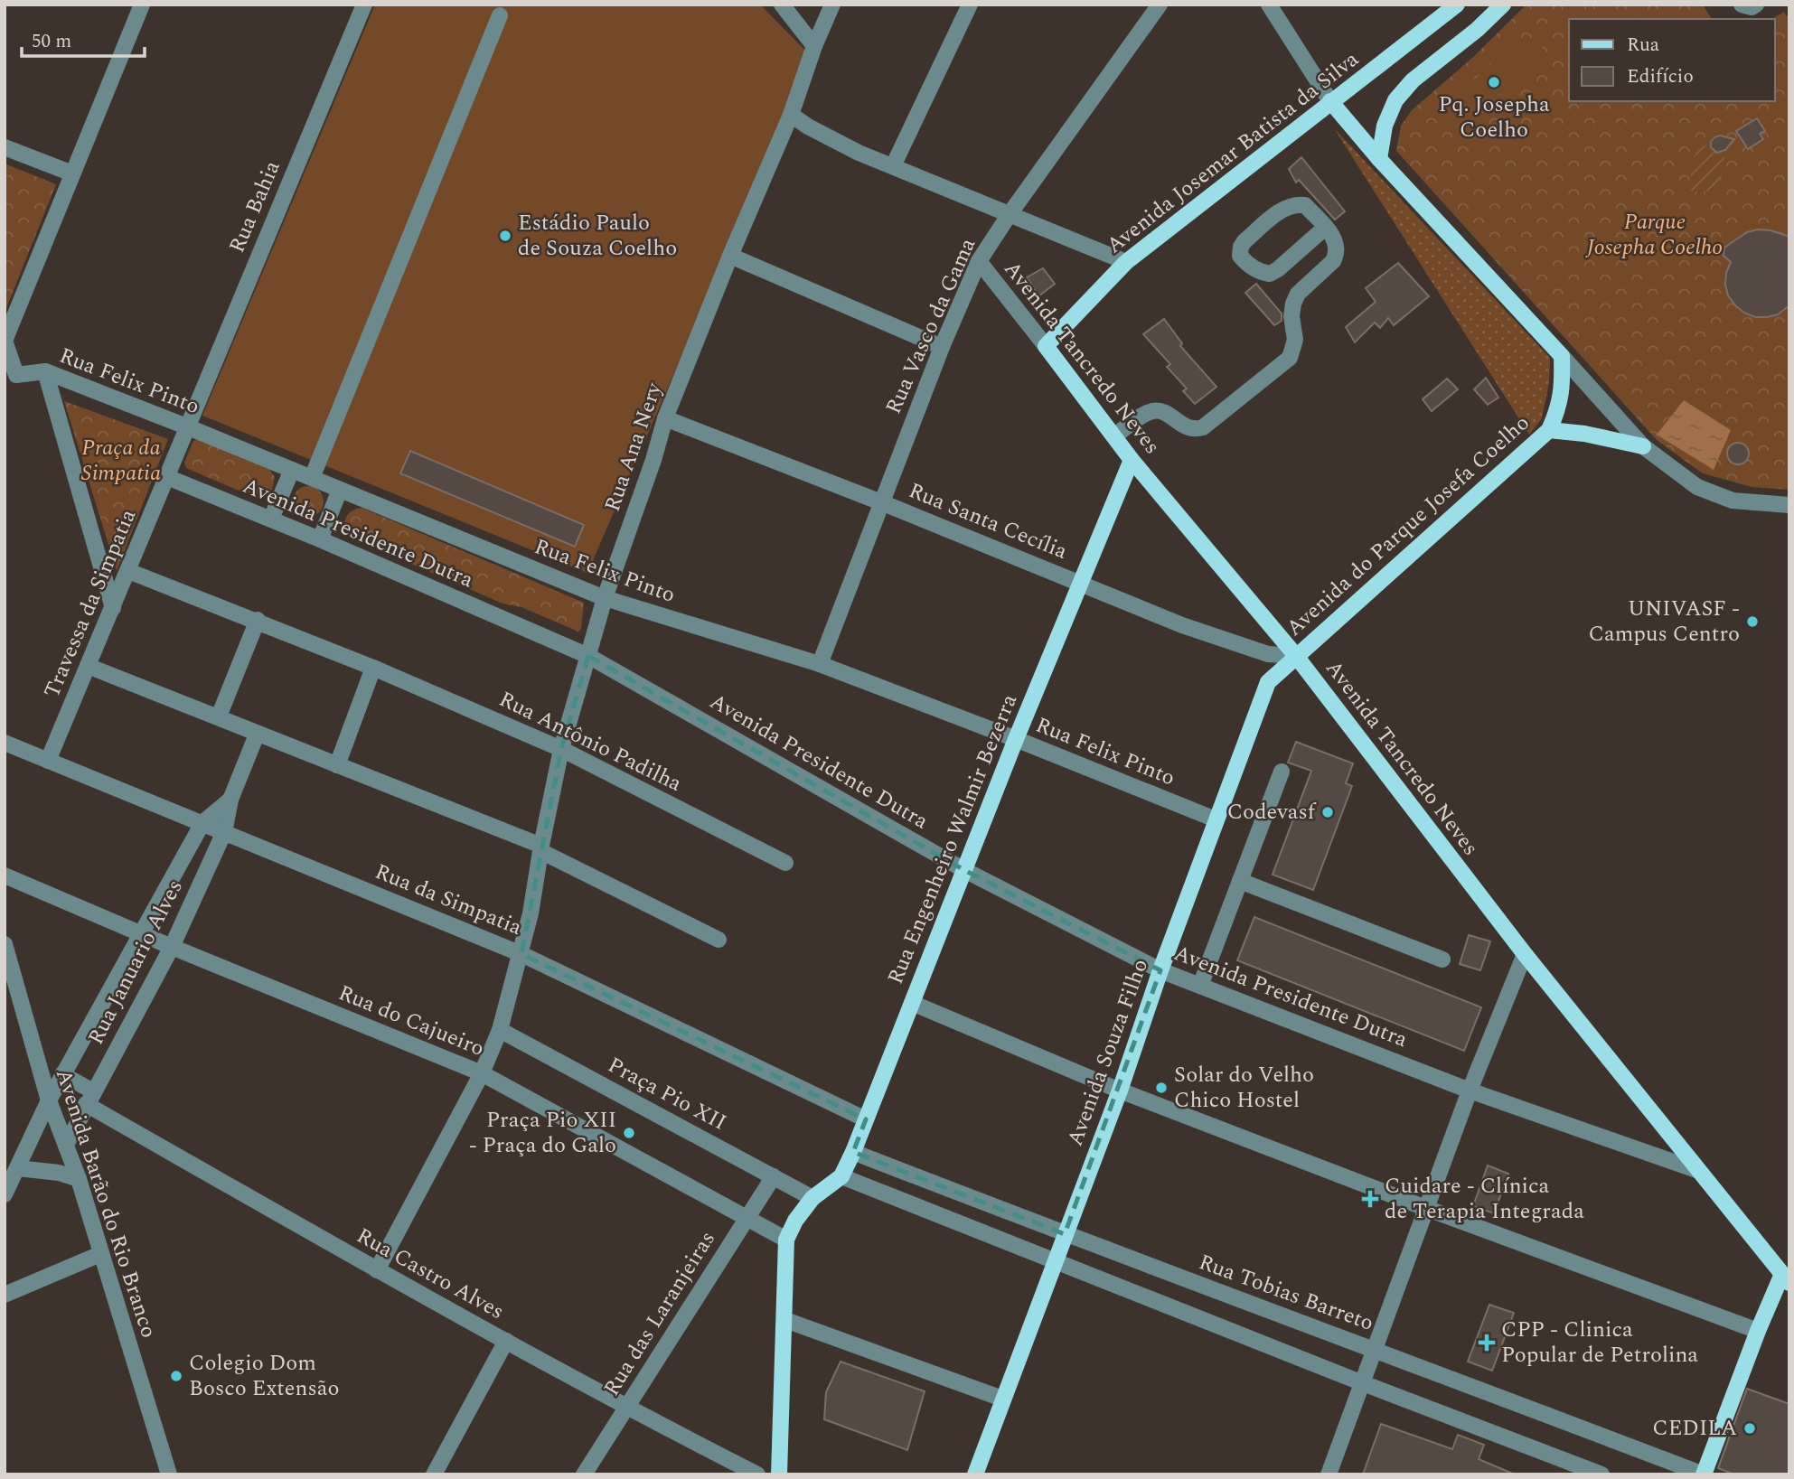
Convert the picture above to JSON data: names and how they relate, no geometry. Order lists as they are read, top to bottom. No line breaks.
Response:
{"streets":{"main road":["Avenida Josemar Batista da Silva","Avenida Tancredo Neves","Avenida do Parque Josefa Coelho","Rua Engenheiro Walmir Bezerra","Avenida Souza Filho"],"street":["Rua Bahia","Rua Vasco da Gama","Rua Felix Pinto","Rua Ana Nery","Rua Santa Cecília","Avenida Presidente Dutra","Travessa da Simpatia","Rua Antônio Padilha","Rua da Simpatia","Rua Januario Alves","Rua do Cajueiro","Praça Pio XII","Avenida Barão do Rio Branco","Rua Castro Alves","Rua Tobias Barreto","Rua das Laranjeiras"]},"crossings":[["Avenida Josemar Batista da Silva","Avenida Tancredo Neves"],["Rua Bahia","Rua Felix Pinto"],["Rua Bahia","Travessa da Simpatia"],["Rua Vasco da Gama","Avenida Tancredo Neves"],["Rua Vasco da Gama","Rua Felix Pinto"],["Rua Vasco da Gama","Rua Santa Cecília"],["Avenida Tancredo Neves","Rua Santa Cecília"],["Avenida Tancredo Neves","Avenida do Parque Josefa Coelho"],["Avenida Tancredo Neves","Avenida Presidente Dutra"],["Avenida Tancredo Neves","Rua Engenheiro Walmir Bezerra"],["Avenida Tancredo Neves","Avenida Souza Filho"],["Rua Felix Pinto","Rua Ana Nery"],["Rua Felix Pinto","Travessa da Simpatia"],["Rua Felix Pinto","Rua Engenheiro Walmir Bezerra"],["Rua Felix Pinto","Avenida Souza Filho"],["Rua Ana Nery","Rua Santa Cecília"],["Rua Ana Nery","Avenida Presidente Dutra"],["Rua Ana Nery","Rua Antônio Padilha"],["Rua Ana Nery","Rua da Simpatia"],["Rua Ana Nery","Rua do Cajueiro"],["Rua Ana Nery","Praça Pio XII"],["Rua Ana Nery","Rua Castro Alves"],["Rua Santa Cecília","Avenida do Parque Josefa Coelho"],["Rua Santa Cecília","Rua Engenheiro Walmir Bezerra"],["Rua Santa Cecília","Avenida Souza Filho"],["Avenida do Parque Josefa Coelho","Avenida Souza Filho"],["Avenida Presidente Dutra","Travessa da Simpatia"],["Avenida Presidente Dutra","Rua Engenheiro Walmir Bezerra"],["Avenida Presidente Dutra","Avenida Souza Filho"],["Travessa da Simpatia","Rua Antônio Padilha"],["Travessa da Simpatia","Rua da Simpatia"],["Rua Engenheiro Walmir Bezerra","Rua da Simpatia"],["Rua Engenheiro Walmir Bezerra","Rua do Cajueiro"],["Rua Engenheiro Walmir Bezerra","Praça Pio XII"],["Rua Engenheiro Walmir Bezerra","Rua Tobias Barreto"],["Rua da Simpatia","Rua Januario Alves"],["Rua Januario Alves","Rua do Cajueiro"],["Rua Januario Alves","Avenida Barão do Rio Branco"],["Rua Januario Alves","Rua Castro Alves"],["Rua do Cajueiro","Rua das Laranjeiras"],["Avenida Souza Filho","Rua Tobias Barreto"],["Praça Pio XII","Rua das Laranjeiras"],["Rua Castro Alves","Rua das Laranjeiras"]],"parks":["Parque Josepha Coelho","Praça da Simpatia"],"places":{"other":["Pq. Josepha Coelho","Estádio Paulo de Souza Coelho","UNIVASF - Campus Centro","Codevasf","Solar do Velho Chico Hostel","Praça Pio XII - Praça do Galo","Colegio Dom Bosco Extensão","CEDILA"],"health":["Cuidare - Clínica de Terapia Integrada","CPP - Clinica Popular de Petrolina"]},"legend":["Rua","Edifício"],"scale_bar":"50 m"}
